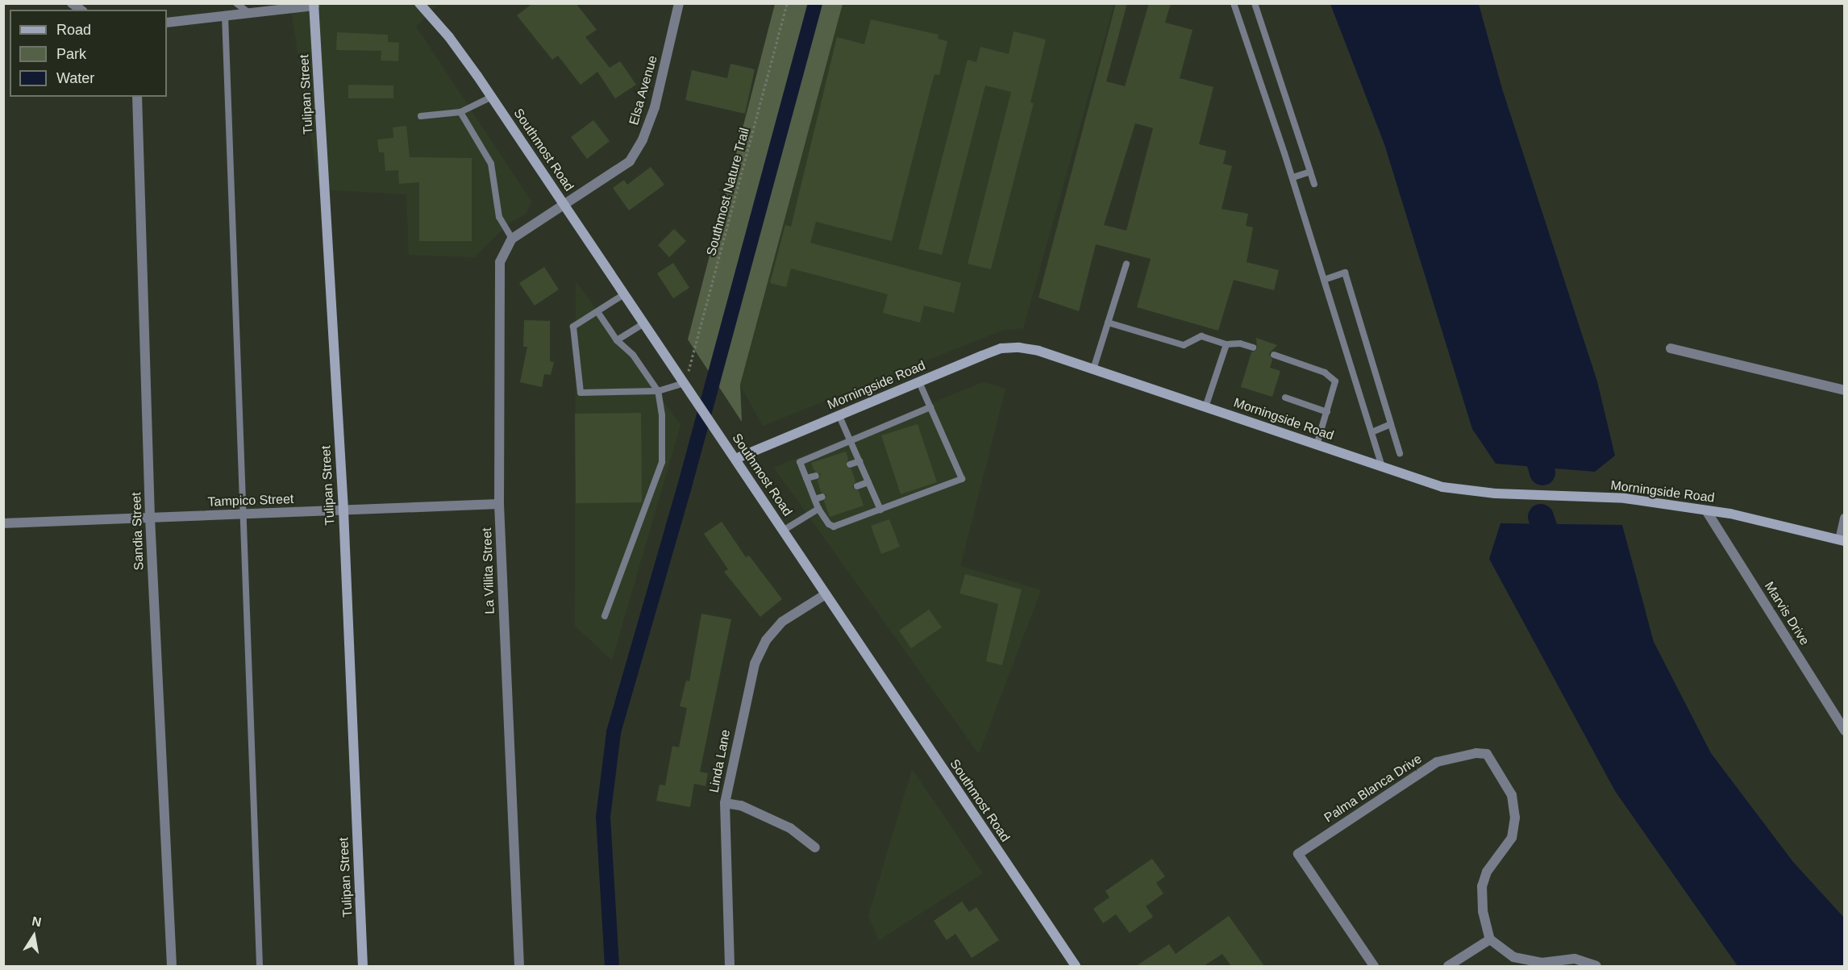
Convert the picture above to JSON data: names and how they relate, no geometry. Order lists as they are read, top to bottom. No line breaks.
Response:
{"streets":{"street":["Elsa Avenue","Tulipan Street","Southmost Road","Morningside Road","Tampico Street","Sandia Street","La Villita Street","Marvis Drive","Linda Lane","Palma Blanca Drive"],"path":["Southmost Nature Trail"]},"crossings":[["Elsa Avenue","Southmost Road"],["Elsa Avenue","La Villita Street"],["Tulipan Street","Tampico Street"],["Southmost Road","Southmost Nature Trail"],["Southmost Road","Morningside Road"],["Southmost Road","La Villita Street"],["Southmost Road","Linda Lane"],["Morningside Road","Marvis Drive"],["Tampico Street","Sandia Street"],["Tampico Street","La Villita Street"]],"legend":["Road","Park","Water"],"north":"top"}
